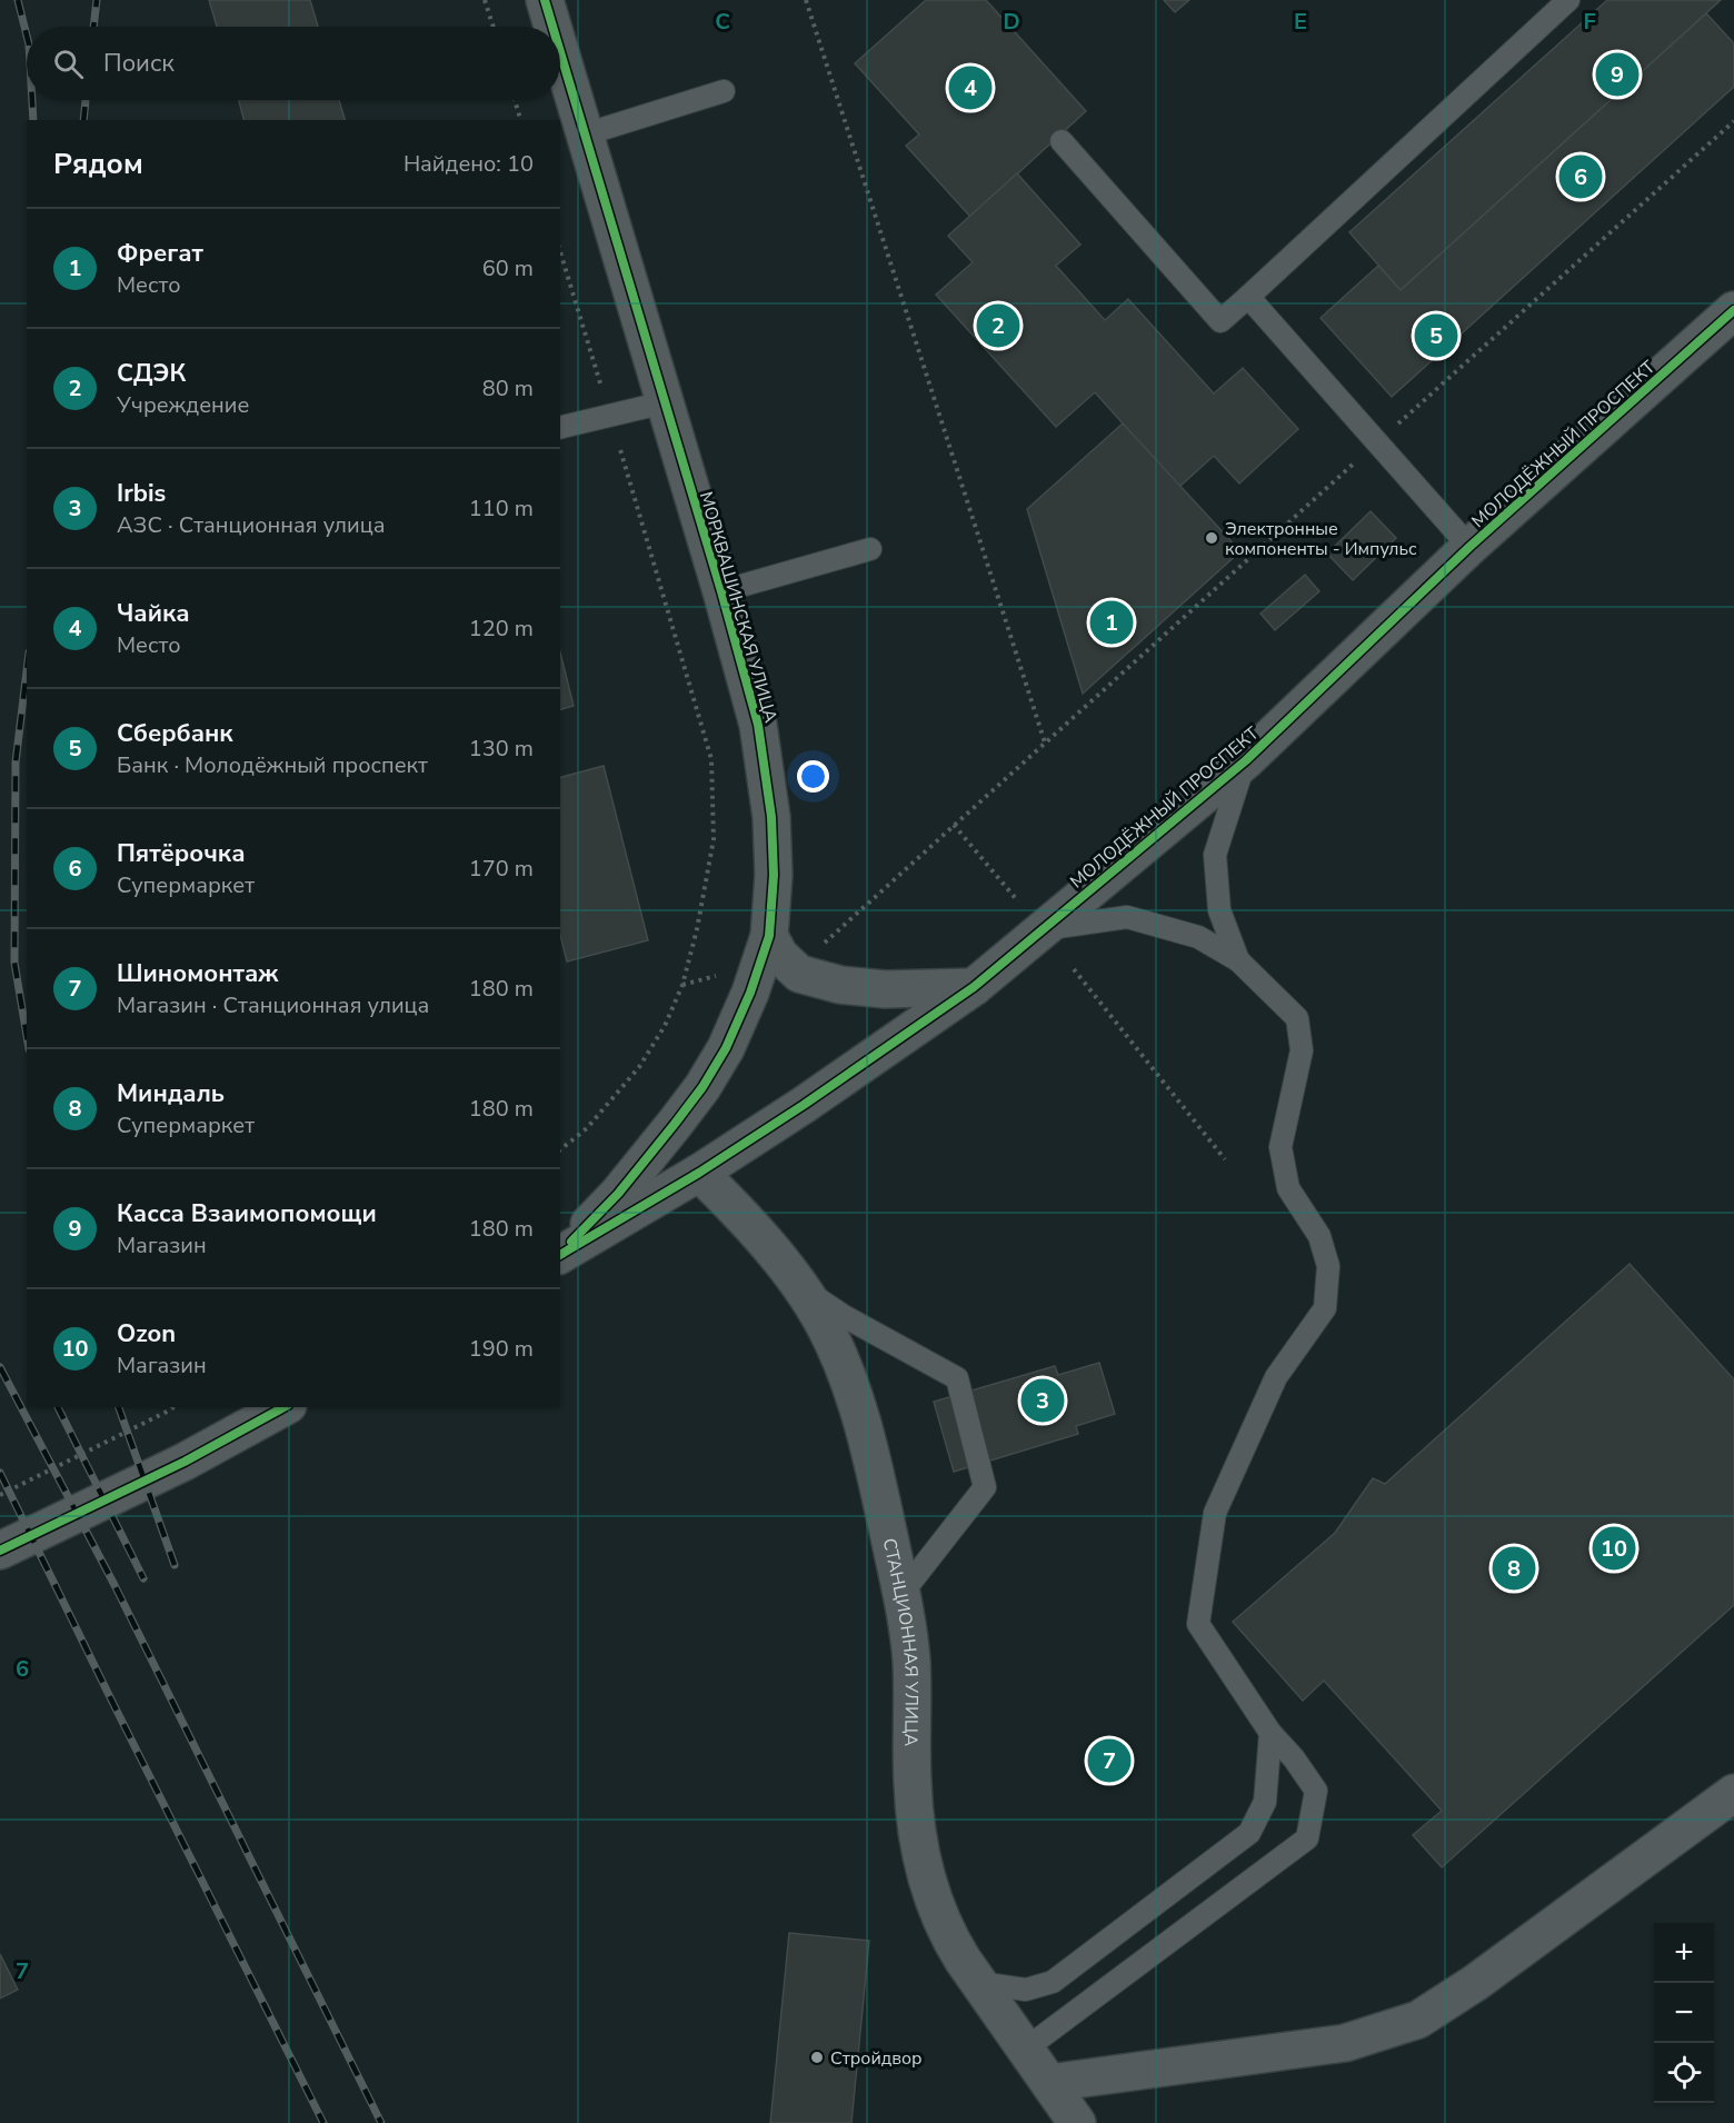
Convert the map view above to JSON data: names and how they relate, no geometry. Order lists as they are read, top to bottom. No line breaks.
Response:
{"streets":{"street":["МОЛОДЁЖНЫЙ ПРОСПЕКТ","МОРКВАШИНСКАЯ УЛИЦА","СТАНЦИОННАЯ УЛИЦА"]},"crossings":[["МОЛОДЁЖНЫЙ ПРОСПЕКТ","СТАНЦИОННАЯ УЛИЦА"]],"places":["Электронные компоненты - Импульс","Стройдвор"],"page":{"search":"Поиск","pins":["9","4","6","2","5","1","3","10","8","7"],"heading":["Рядом","Найдено: 10"],"list":[{"mark":"1","name":"Фрегат","note":"Место","value":"60 m"},{"mark":"2","name":"СДЭК","note":"Учреждение","value":"80 m"},{"mark":"3","name":"Irbis","note":"АЗС · Станционная улица","value":"110 m"},{"mark":"4","name":"Чайка","note":"Место","value":"120 m"},{"mark":"5","name":"Сбербанк","note":"Банк · Молодёжный проспект","value":"130 m"},{"mark":"6","name":"Пятёрочка","note":"Супермаркет","value":"170 m"},{"mark":"7","name":"Шиномонтаж","note":"Магазин · Станционная улица","value":"180 m"},{"mark":"8","name":"Миндаль","note":"Супермаркет","value":"180 m"},{"mark":"9","name":"Касса Взаимопомощи","note":"Магазин","value":"180 m"},{"mark":"10","name":"Ozon","note":"Магазин","value":"190 m"}],"map_buttons":["+","−"]},"grid":{"columns":["C","D","E","F"],"rows":["6","7"]}}
